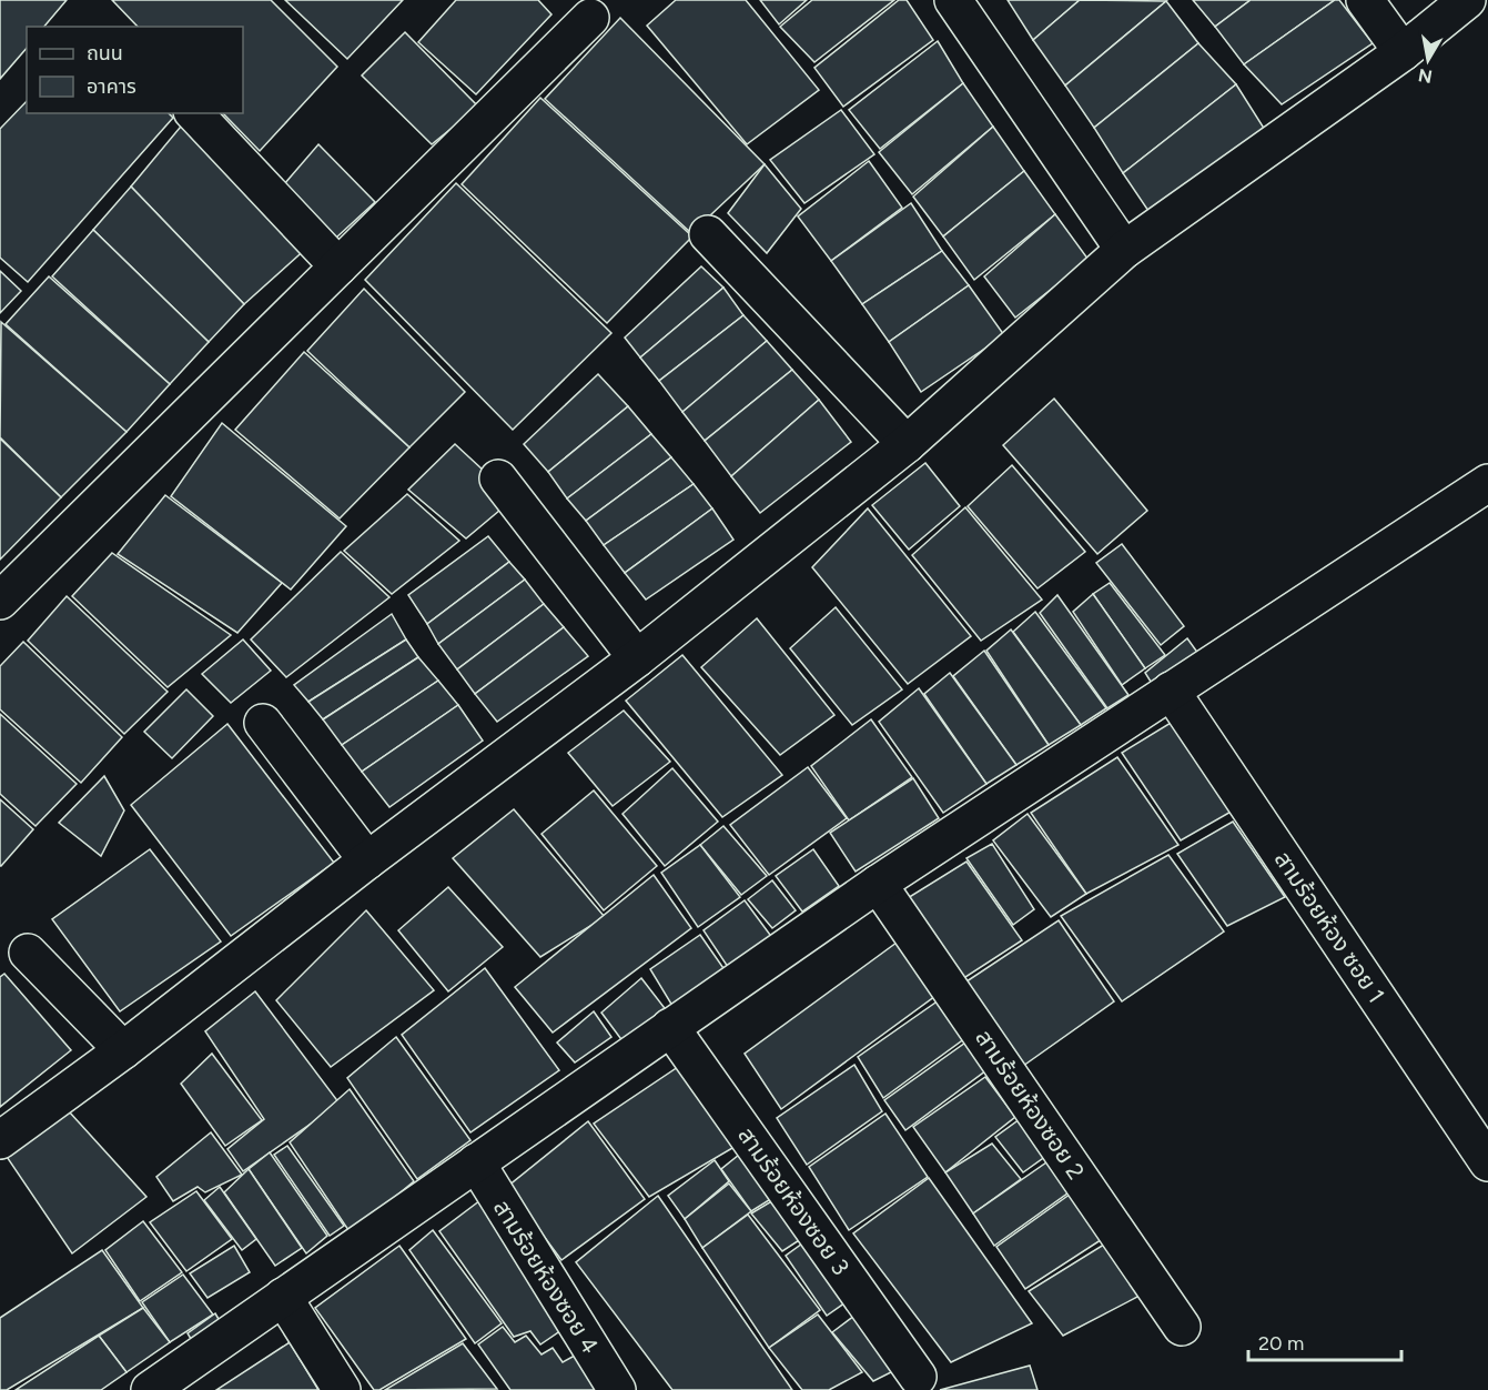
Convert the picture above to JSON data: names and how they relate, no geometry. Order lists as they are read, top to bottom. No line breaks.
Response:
{"streets":{"street":["สามร้อยห้อง ซอย 1","สามร้อยห้องซอย 2","สามร้อยห้องซอย 3","สามร้อยห้องซอย 4"]},"legend":["ถนน","อาคาร"],"scale_bar":"20 m","north":"bottom"}
